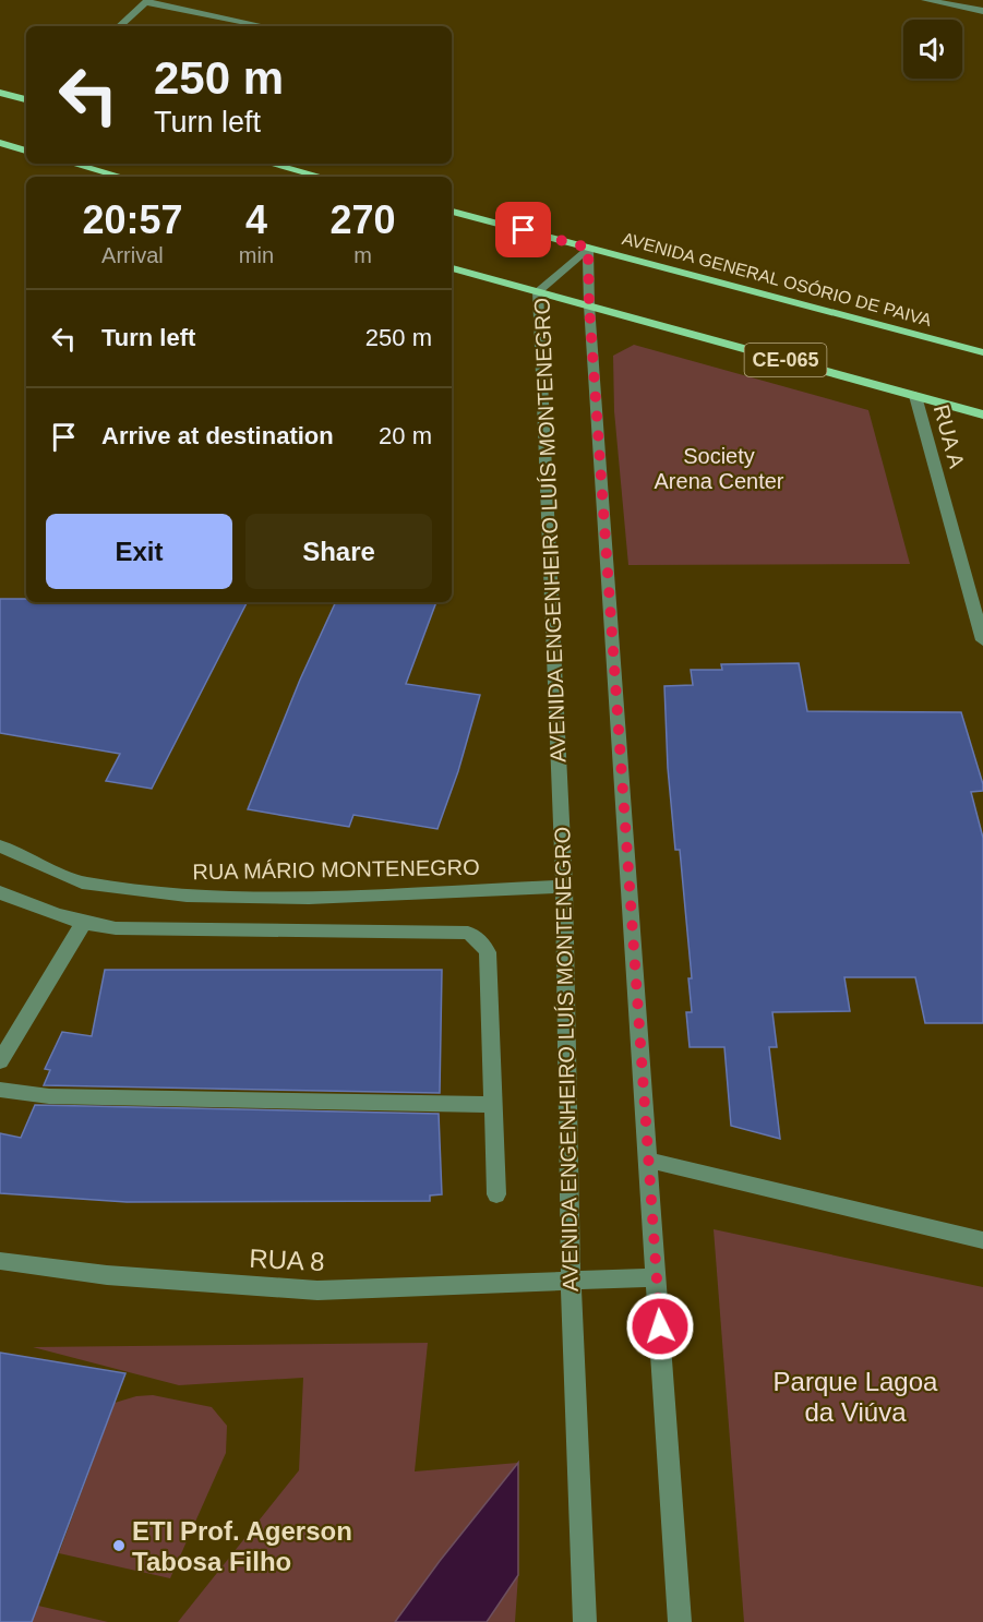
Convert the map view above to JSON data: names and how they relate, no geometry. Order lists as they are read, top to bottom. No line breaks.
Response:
{"streets":{"main road":["AVENIDA GENERAL OSÓRIO DE PAIVA","CE-065"],"street":["RUA A","AVENIDA ENGENHEIRO LUÍS MONTENEGRO","RUA MÁRIO MONTENEGRO","RUA 8"]},"crossings":[["AVENIDA GENERAL OSÓRIO DE PAIVA","AVENIDA ENGENHEIRO LUÍS MONTENEGRO"],["CE-065","RUA A"],["CE-065","AVENIDA ENGENHEIRO LUÍS MONTENEGRO"],["AVENIDA ENGENHEIRO LUÍS MONTENEGRO","RUA MÁRIO MONTENEGRO"],["AVENIDA ENGENHEIRO LUÍS MONTENEGRO","RUA 8"]],"parks":["Society Arena Center","Parque Lagoa da Viúva"],"places":["ETI Prof. Agerson Tabosa Filho"],"page":{"turn":["250 m","Turn left"],"eta":["20:57","Arrival","4","min","270","m"],"list":[{"name":"Turn left","value":"250 m"},{"name":"Arrive at destination","value":"20 m"}],"buttons":["Exit","Share"]}}
